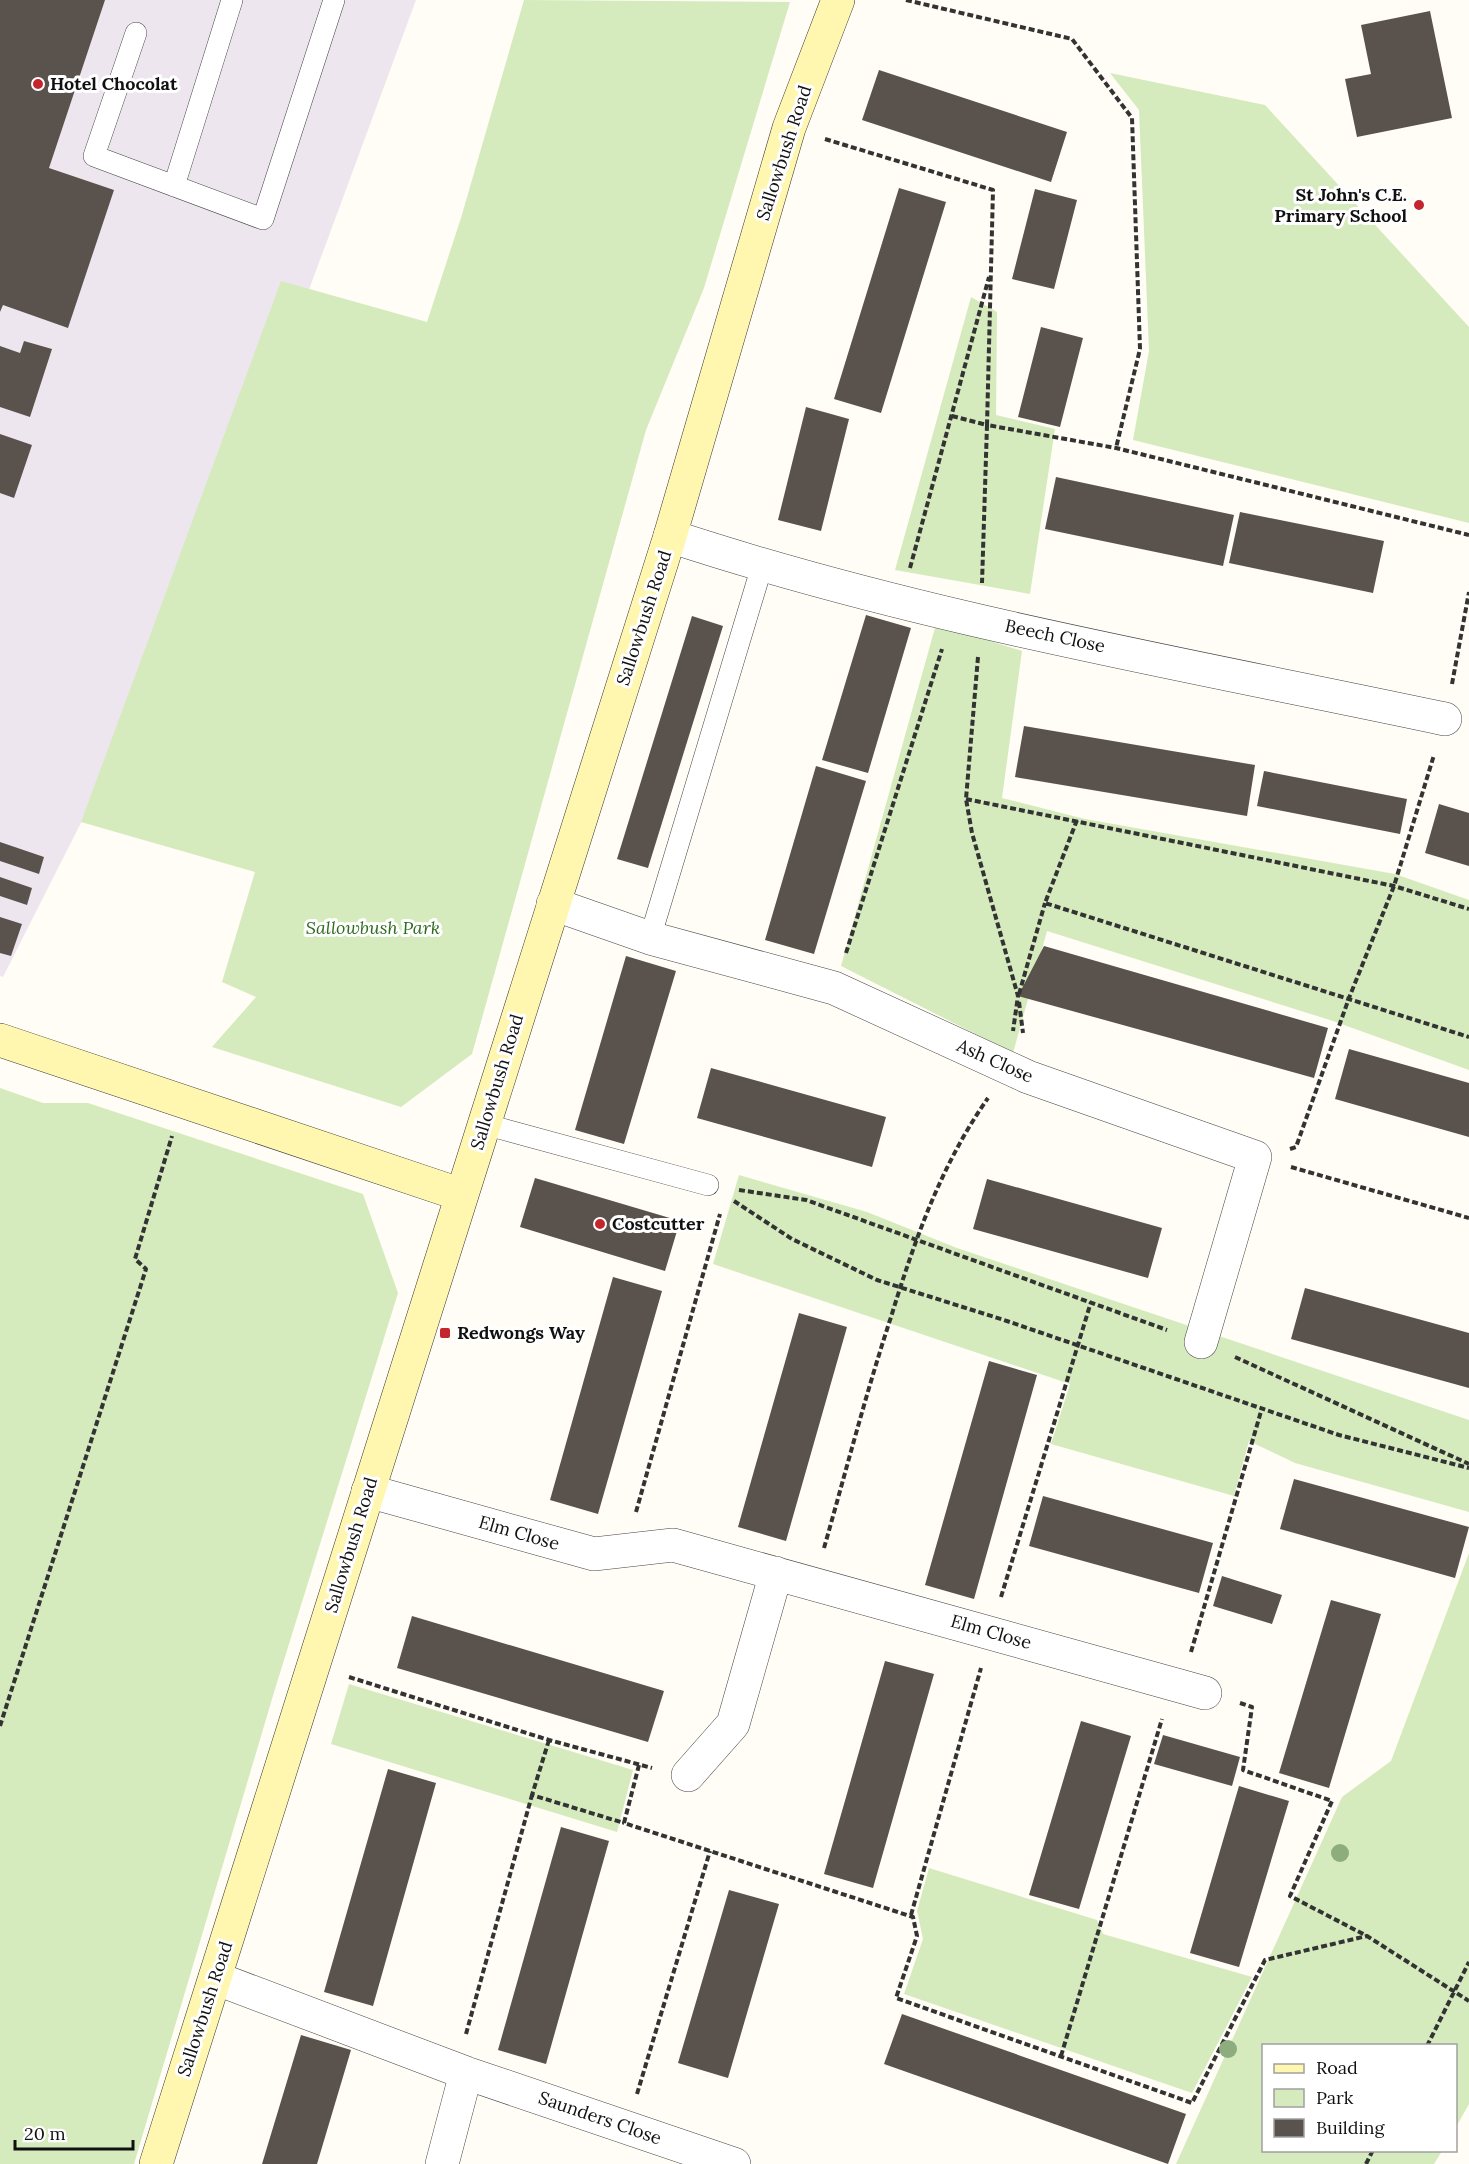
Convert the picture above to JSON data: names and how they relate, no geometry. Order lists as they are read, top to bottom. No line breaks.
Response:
{"streets":{"street":["Sallowbush Road","Beech Close","Ash Close","Elm Close","Saunders Close"]},"crossings":[["Sallowbush Road","Beech Close"],["Sallowbush Road","Ash Close"],["Sallowbush Road","Elm Close"],["Sallowbush Road","Saunders Close"]],"parks":["Sallowbush Park"],"places":{"other":["Hotel Chocolat","St John's C.E. Primary School","Costcutter"],"transit":["Redwongs Way"]},"legend":["Road","Park","Building"],"scale_bar":"20 m"}
